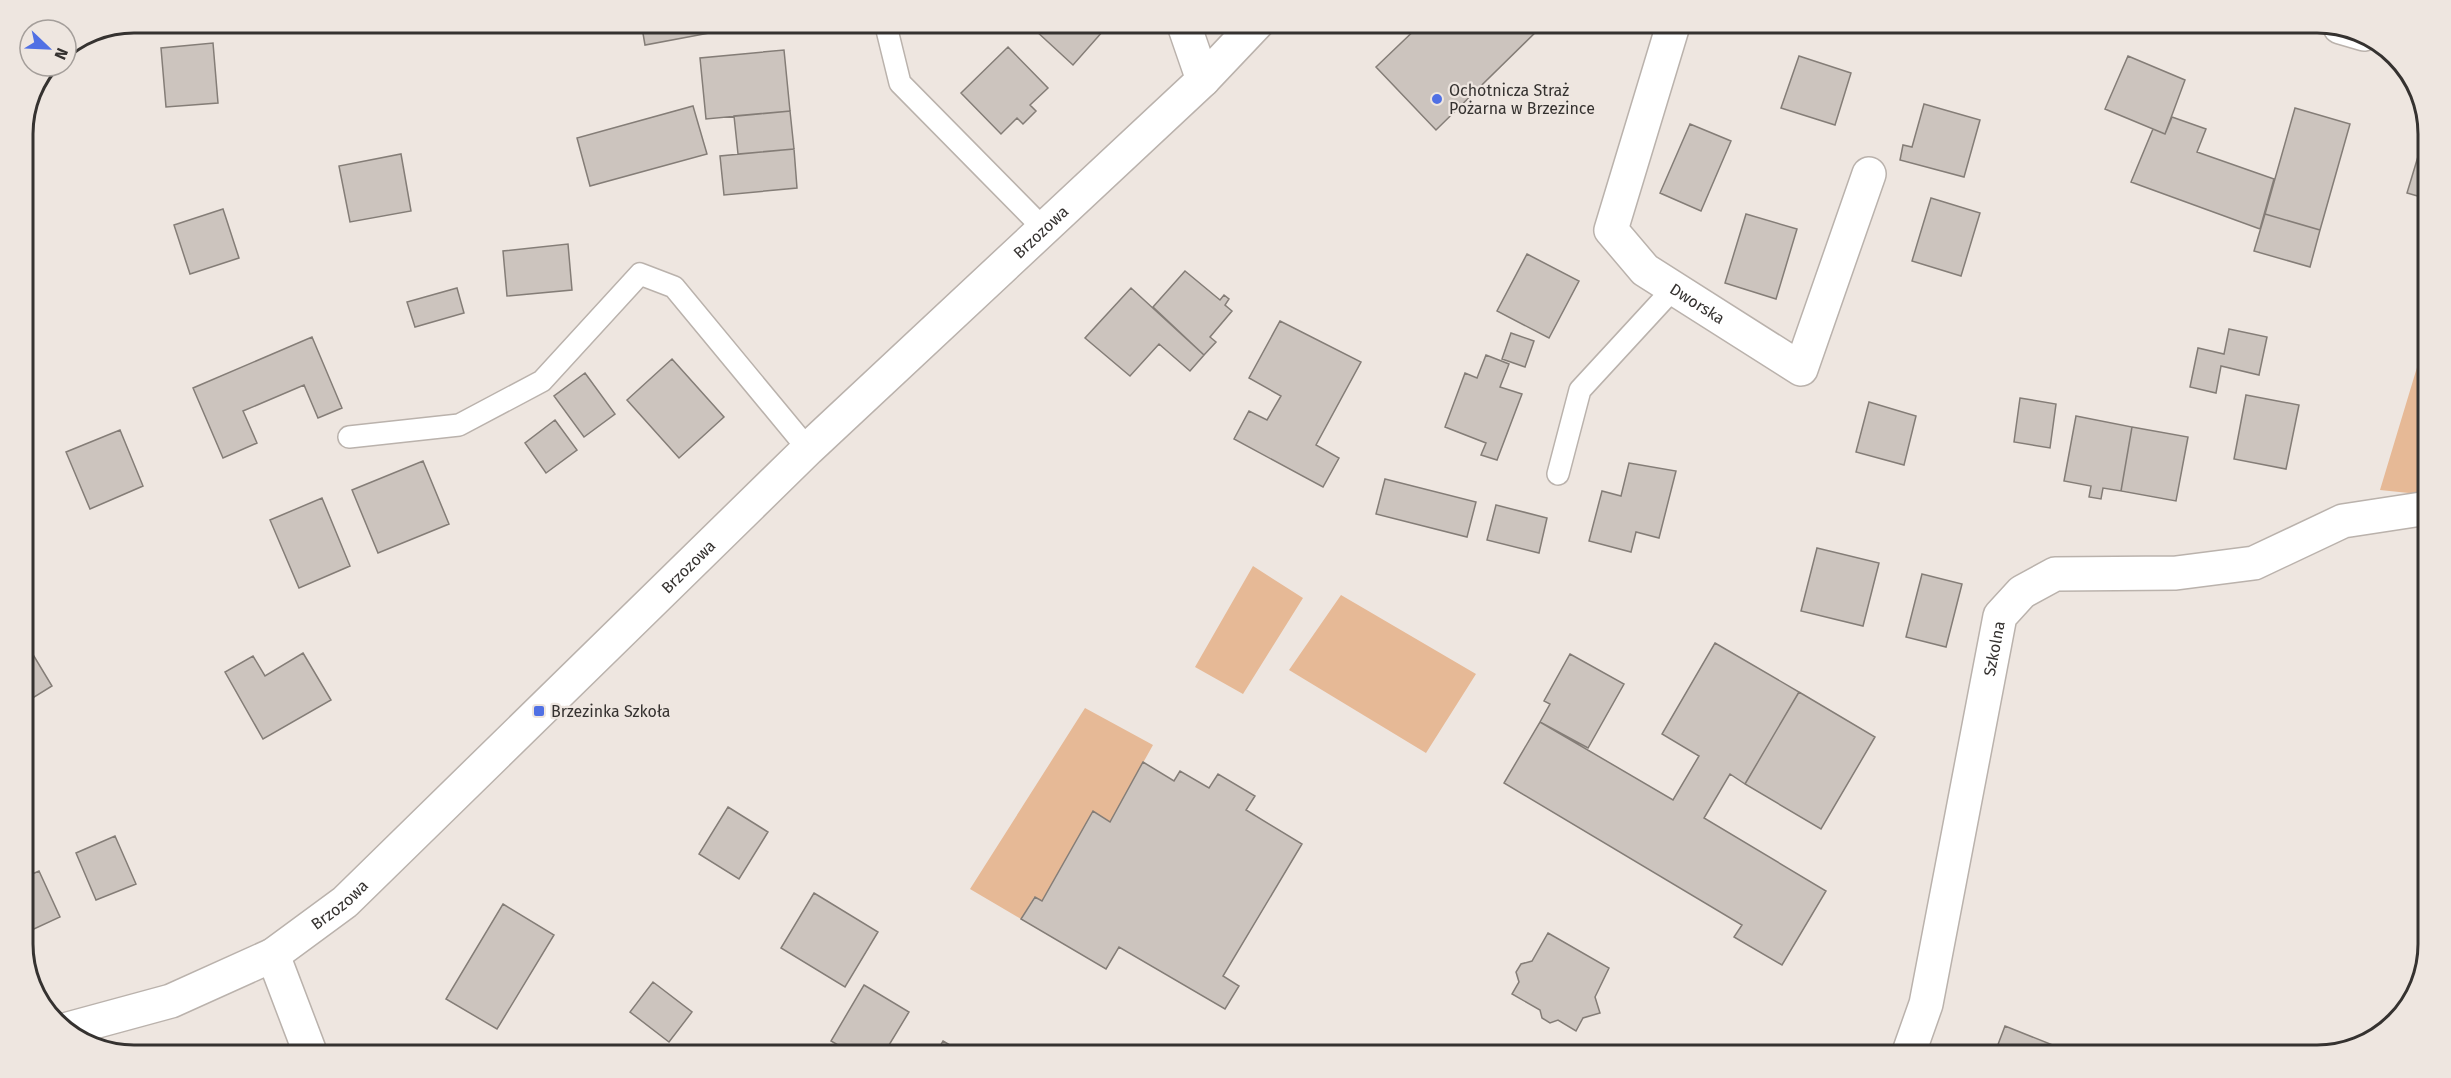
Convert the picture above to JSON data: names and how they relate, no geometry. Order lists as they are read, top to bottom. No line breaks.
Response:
{"streets":{"street":["Brzozowa","Dworska","Szkolna"]},"places":{"other":["Ochotnicza Straż Pożarna w Brzezince"],"transit":["Brzezinka Szkoła"]},"north":"bottom right"}
